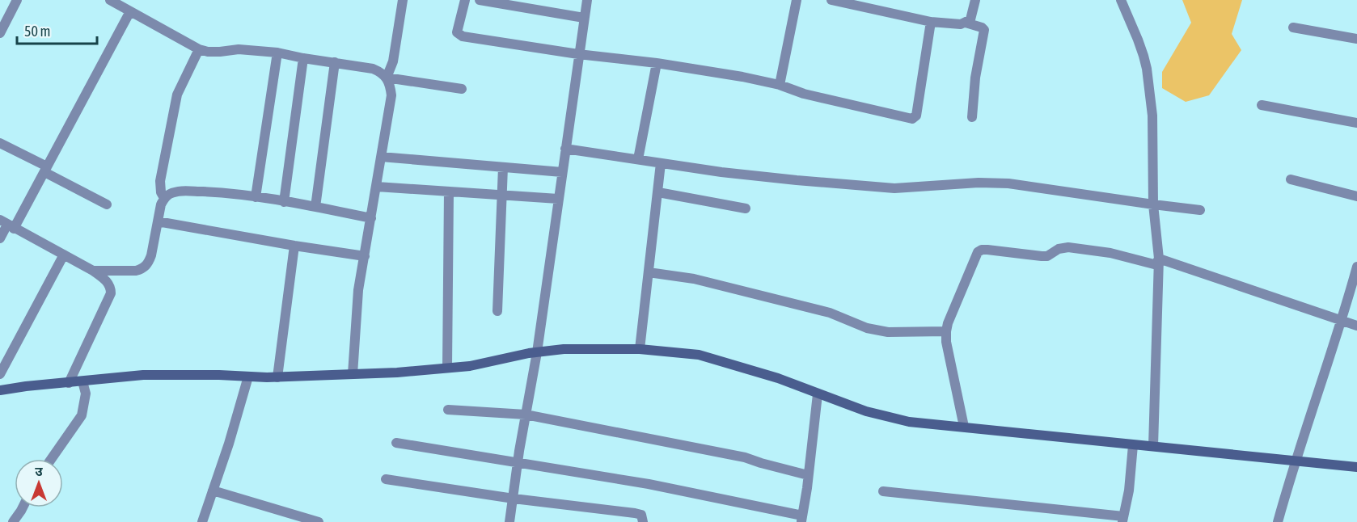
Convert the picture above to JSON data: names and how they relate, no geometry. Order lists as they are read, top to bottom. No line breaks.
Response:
{"scale_bar":"50 m","north":"top"}
